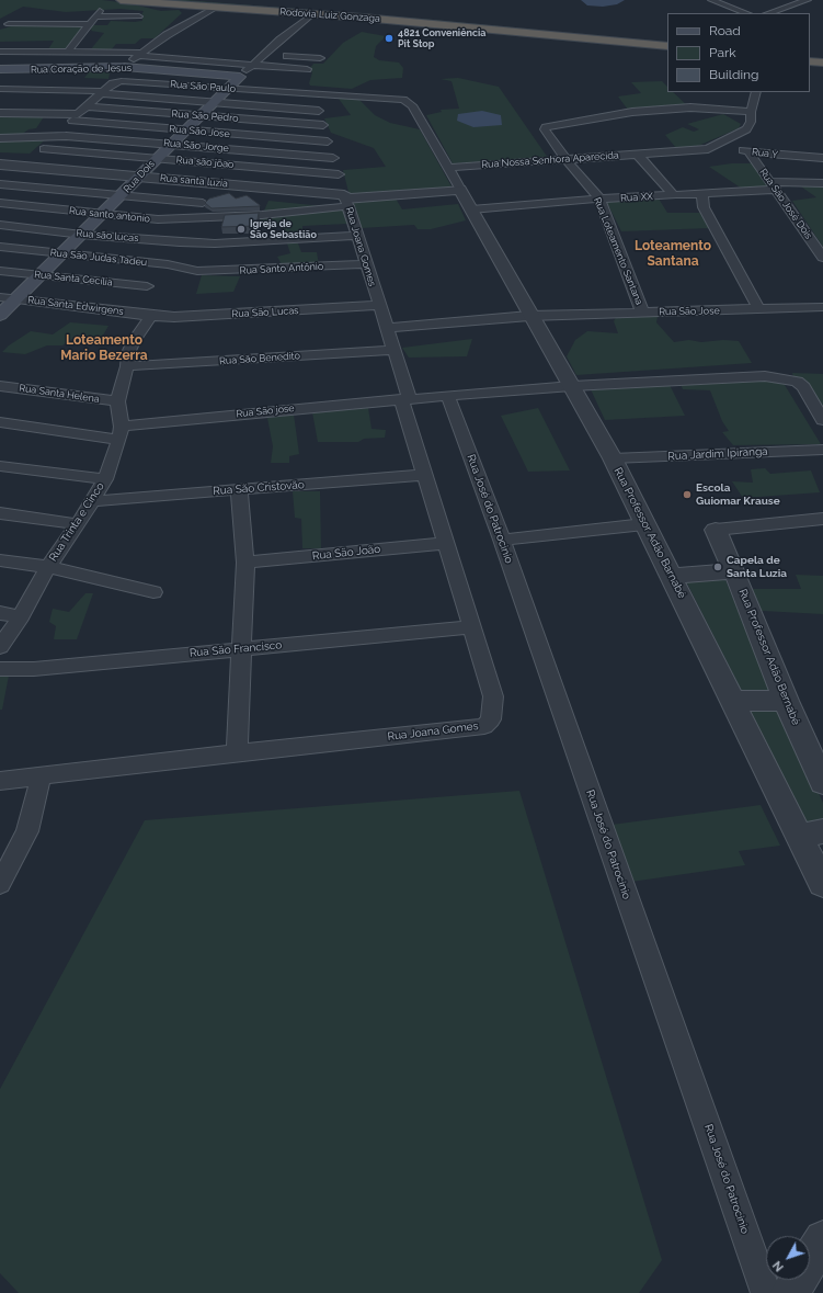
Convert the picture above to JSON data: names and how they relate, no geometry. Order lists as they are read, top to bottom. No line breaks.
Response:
{"streets":{"highway":["Rodovia Luiz Gonzaga"],"main road":["Rua Coração de Jesus","Rua Dois"],"street":["Rua São Paulo","Rua São Pedro","Rua São Jose","Rua São Jorge","Rua Y","Rua Nossa Senhora Aparecida","Rua são jõao","Rua santa luzia","Rua XX","Rua São José Dois","Rua santo antonio","Rua são lucas","Rua Joana Gomes","Rua Loteamento Santana","Rua São Judas Tadeu","Rua Santo Antônio","Rua Santa Cecília","Rua Santa Edwirgens","Rua São Lucas","Rua São Benedito","Rua Santa Helena","Rua São jose","Rua Jardim Ipiranga","Rua São Cristovão","Rua José do Patrocinio","Rua Trinta e Cinco","Rua Professor Adão Barnabé","Rua São João","Rua São Francisco","Rua Professor Adão Bernabé"]},"crossings":[["Rodovia Luiz Gonzaga","Rua Dois"],["Rua Coração de Jesus","Rua Dois"],["Rua São Paulo","Rua Nossa Senhora Aparecida"],["Rua São Paulo","Rua Dois"],["Rua São Paulo","Rua Joana Gomes"],["Rua São Pedro","Rua Dois"],["Rua São Pedro","Rua Joana Gomes"],["Rua São Jose","Rua Dois"],["Rua São Jose","Rua Joana Gomes"],["Rua São Jose","Rua Loteamento Santana"],["Rua São Jose","Rua Professor Adão Barnabé"],["Rua São Jorge","Rua Dois"],["Rua São Jorge","Rua Joana Gomes"],["Rua Y","Rua Nossa Senhora Aparecida"],["Rua Y","Rua São José Dois"],["Rua Nossa Senhora Aparecida","Rua Loteamento Santana"],["Rua são jõao","Rua Dois"],["Rua são jõao","Rua Joana Gomes"],["Rua Dois","Rua santa luzia"],["Rua Dois","Rua santo antonio"],["Rua Dois","Rua são lucas"],["Rua Dois","Rua São Judas Tadeu"],["Rua Dois","Rua Santa Cecília"],["Rua Dois","Rua Santa Edwirgens"],["Rua santa luzia","Rua santo antonio"],["Rua santa luzia","Rua Joana Gomes"],["Rua XX","Rua São José Dois"],["Rua XX","Rua Loteamento Santana"],["Rua XX","Rua Professor Adão Barnabé"],["Rua santo antonio","Rua Joana Gomes"],["Rua são lucas","Rua Joana Gomes"],["Rua Joana Gomes","Rua Santo Antônio"],["Rua Joana Gomes","Rua São Lucas"],["Rua Joana Gomes","Rua São Benedito"],["Rua Joana Gomes","Rua São jose"],["Rua Joana Gomes","Rua São Cristovão"],["Rua Joana Gomes","Rua São João"],["Rua Joana Gomes","Rua São Francisco"],["Rua São Judas Tadeu","Rua Santo Antônio"],["Rua Santa Edwirgens","Rua São Lucas"],["Rua São jose","Rua José do Patrocinio"],["Rua São jose","Rua Trinta e Cinco"],["Rua São jose","Rua Professor Adão Barnabé"],["Rua Jardim Ipiranga","Rua Professor Adão Barnabé"],["Rua São Cristovão","Rua Trinta e Cinco"]],"districts":["Loteamento Santana","Loteamento Mario Bezerra"],"places":["4821 Conveniência Pit Stop","Igreja de São Sebastião","Escola Guiomar Krause","Capela de Santa Luzia"],"legend":["Road","Park","Building"],"north":"bottom left"}
